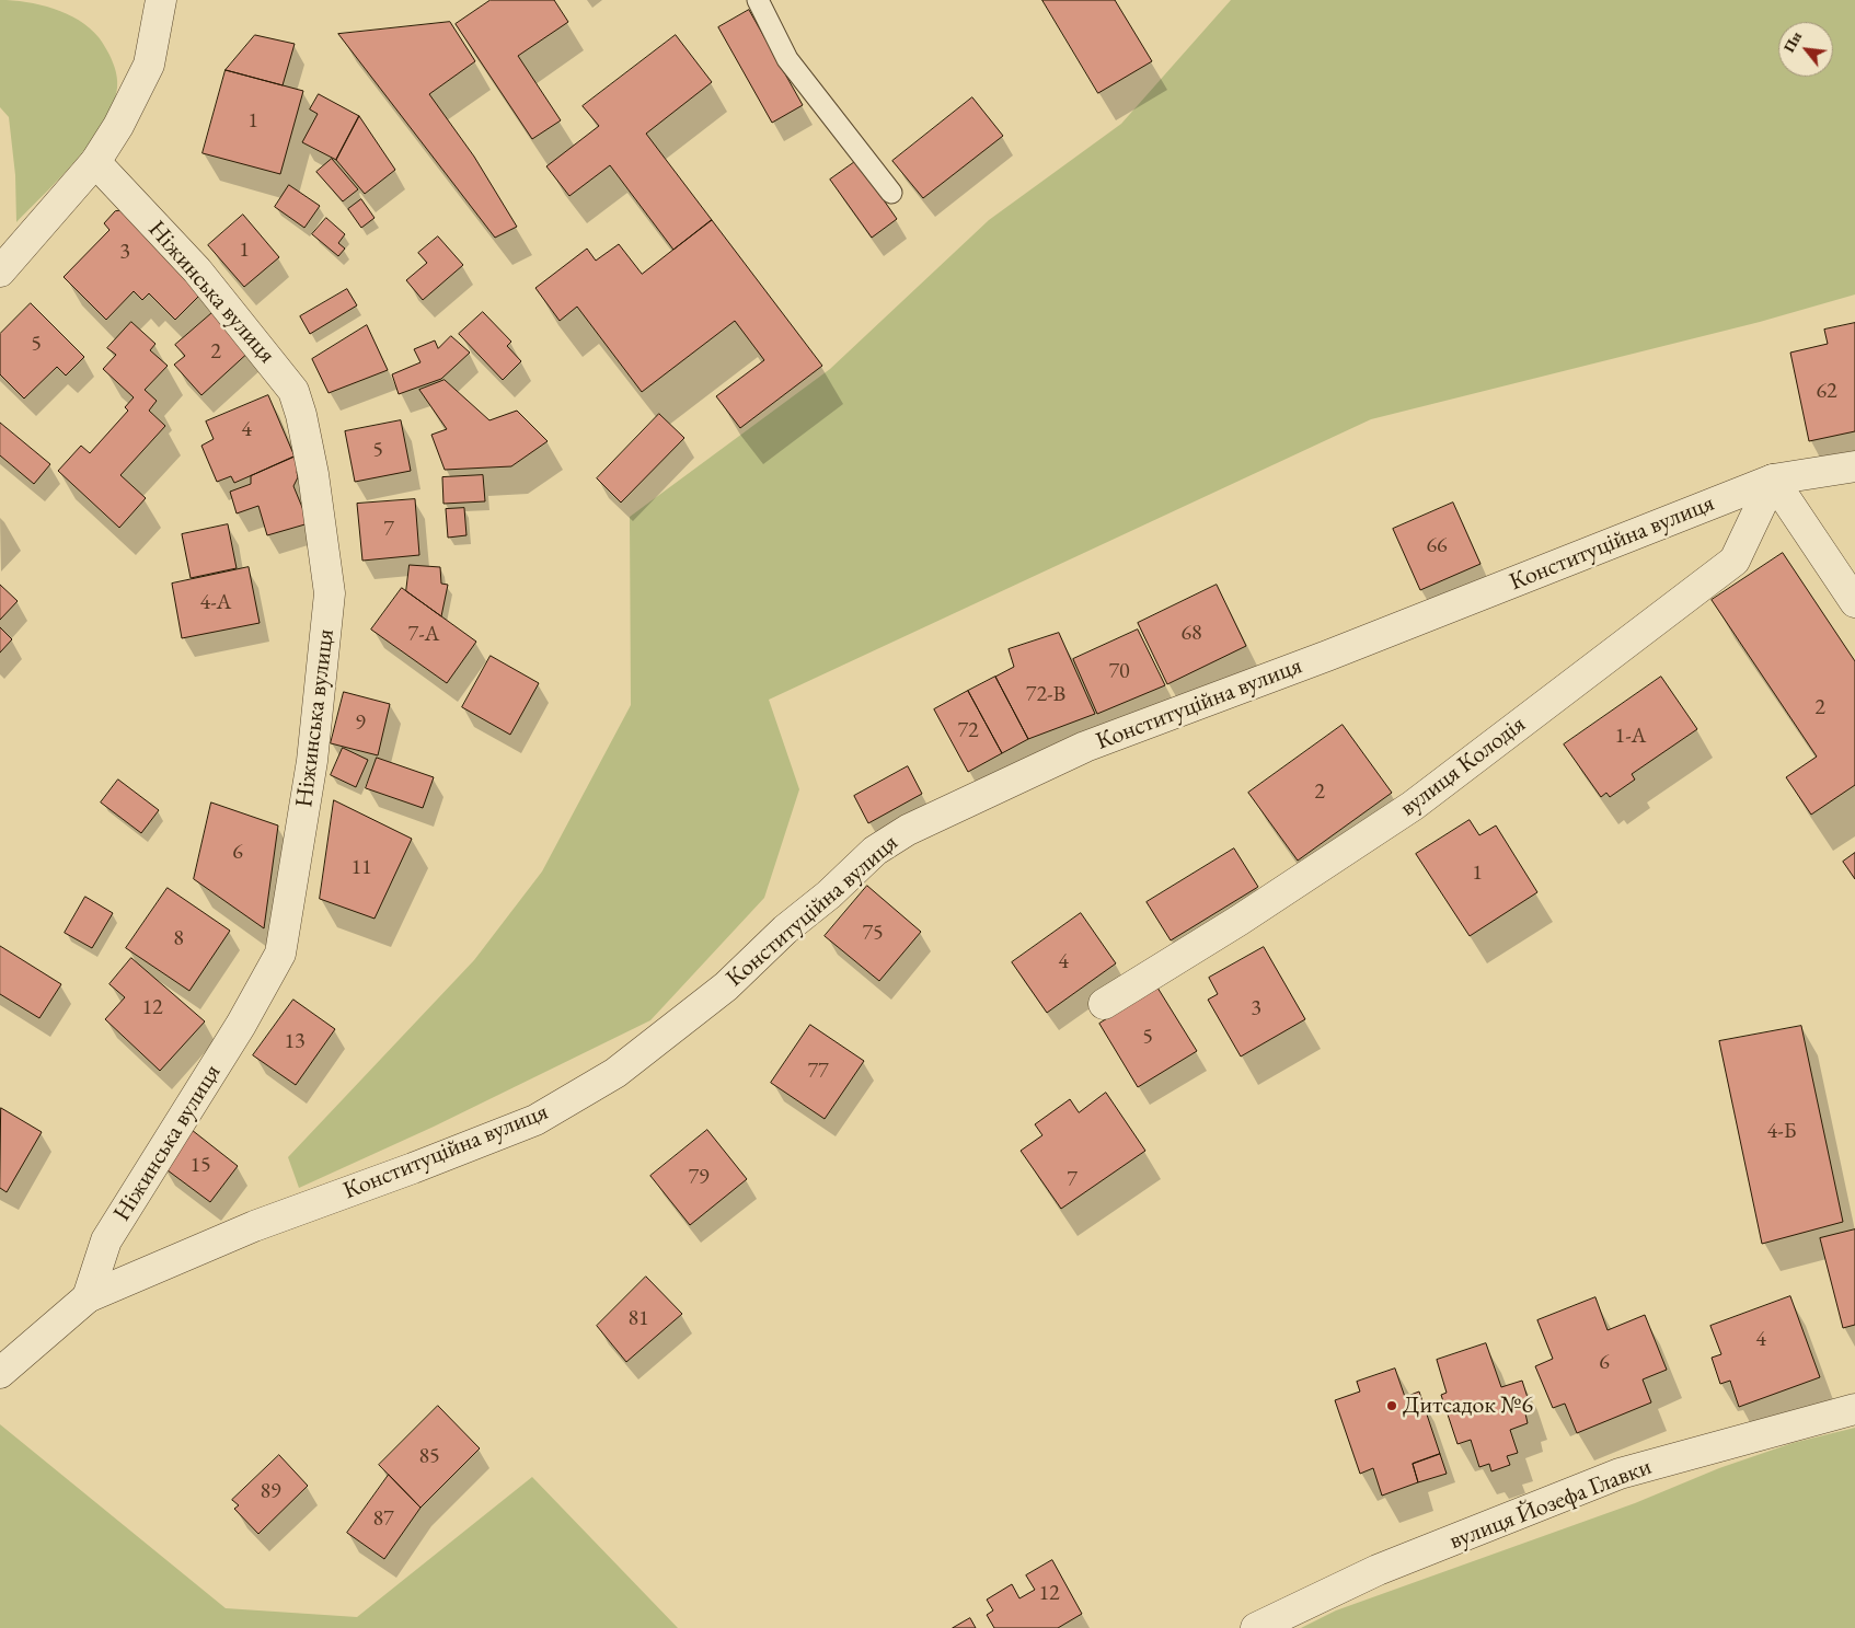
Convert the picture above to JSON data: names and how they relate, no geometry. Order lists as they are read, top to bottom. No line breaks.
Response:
{"streets":{"street":["Ніжинська вулиця","Конституційна вулиця","вулиця Колодія","вулиця Йозефа Главки"]},"crossings":[["Ніжинська вулиця","Конституційна вулиця"],["Конституційна вулиця","вулиця Колодія"]],"places":["Дитсадок №6"],"house_numbers":["1","1","3","5","2","62","4","5","7","66","4-А","68","7-А","70","72-В","2","9","72","1-А","2","6","11","1","75","8","4","12","3","5","13","77","4-Б","15","79","7","81","4","6","85","89","87","12"],"north":"top left"}
